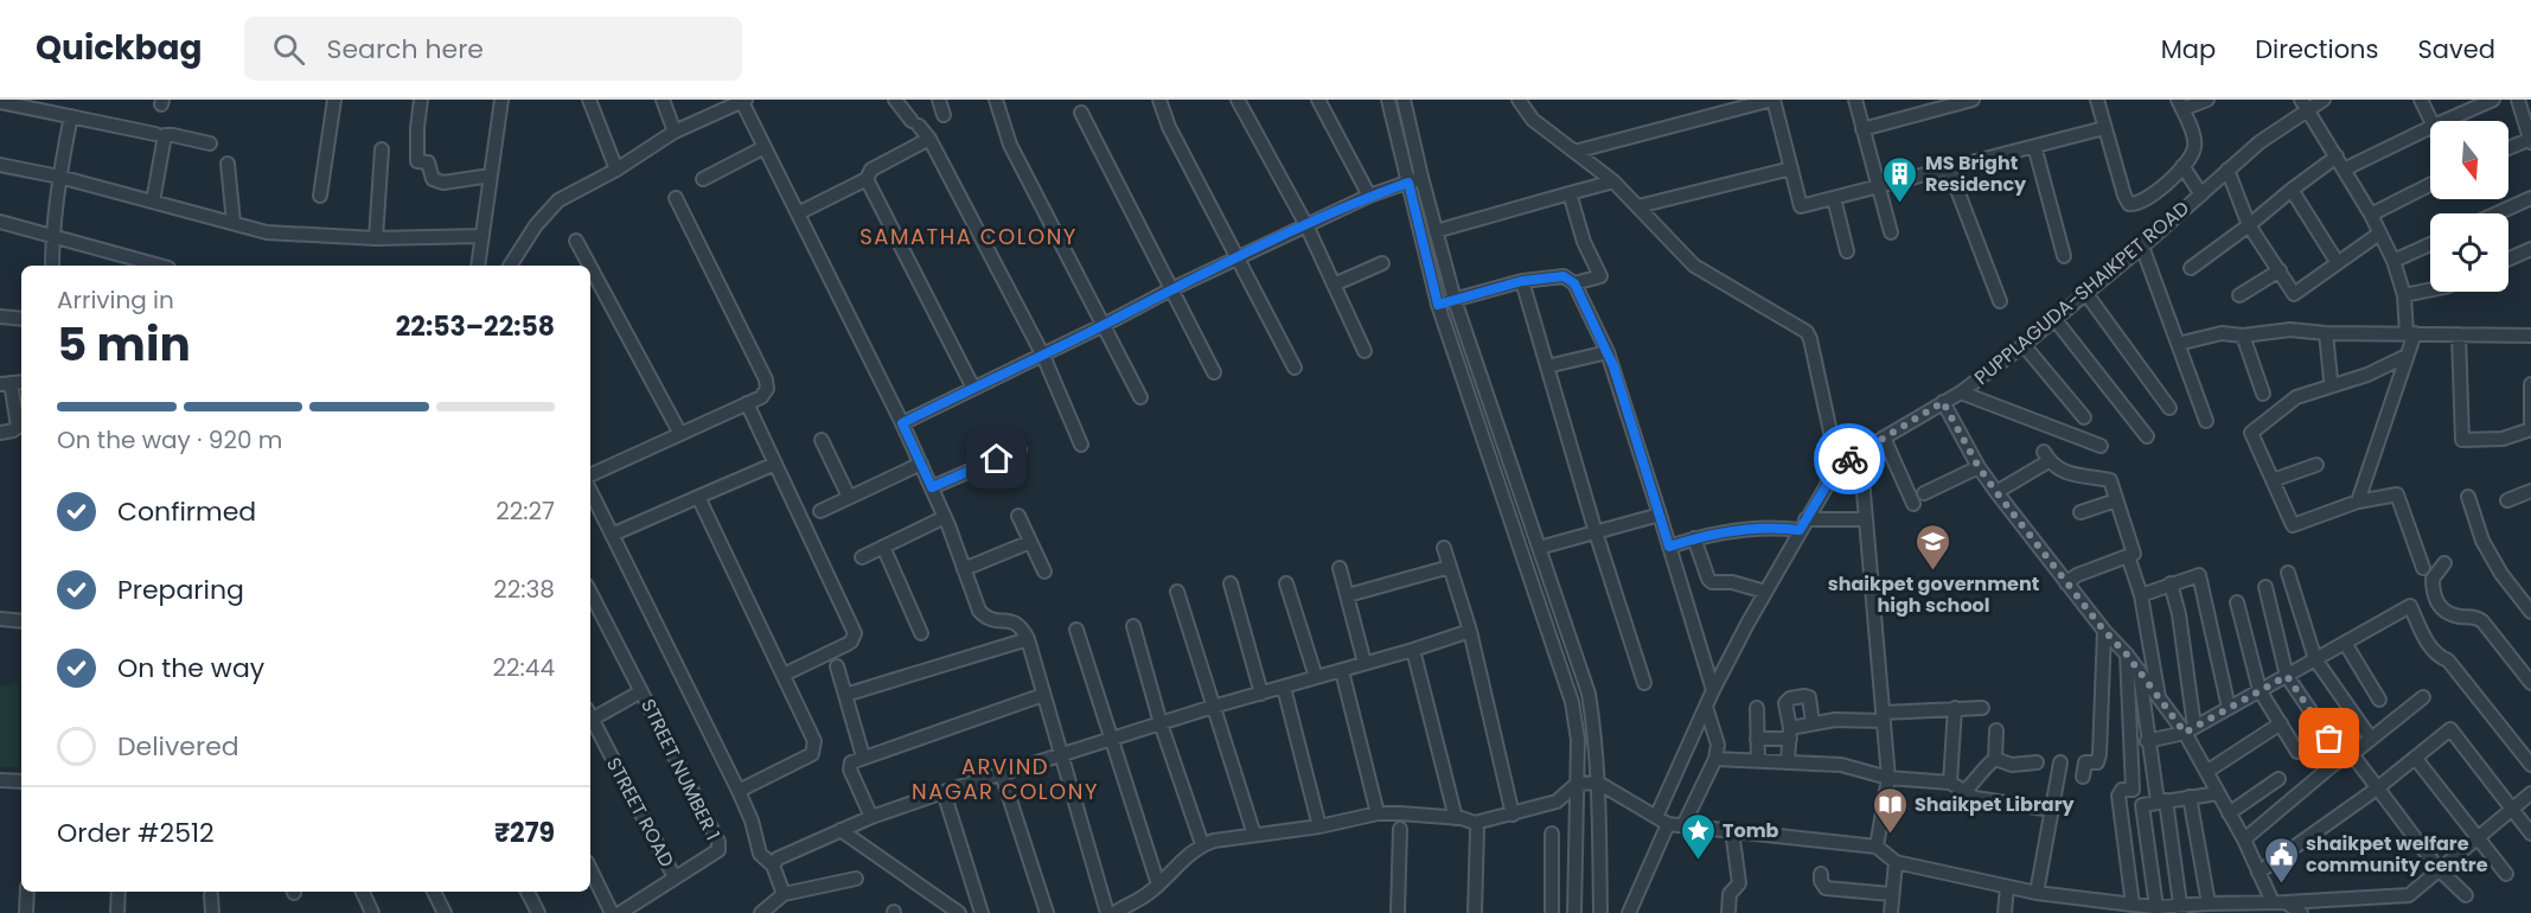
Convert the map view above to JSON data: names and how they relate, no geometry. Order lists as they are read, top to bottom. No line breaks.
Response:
{"streets":{"street":["PUPPLAGUDA-SHAIKPET ROAD","STREET NUMBER 1","STREET ROAD"]},"crossings":[["STREET NUMBER 1","STREET ROAD"]],"districts":["SAMATHA COLONY","ARVIND NAGAR COLONY"],"places":{"building":["MS Bright Residency"],"school or university":["shaikpet government high school"],"library":["Shaikpet Library"],"place":["Tomb"],"public building":["shaikpet welfare community centre"]},"north":"bottom","page":{"header":"Quickbag","search":"Search here","nav":["Map","Directions","Saved"],"heading":["5 min","Arriving in","22:53–22:58"],"panel":["Order #2512","₹279"],"bar":"On the way · 920 m","list":[["Confirmed","22:27"],["Preparing","22:38"],["On the way","22:44"],"Delivered"]}}
